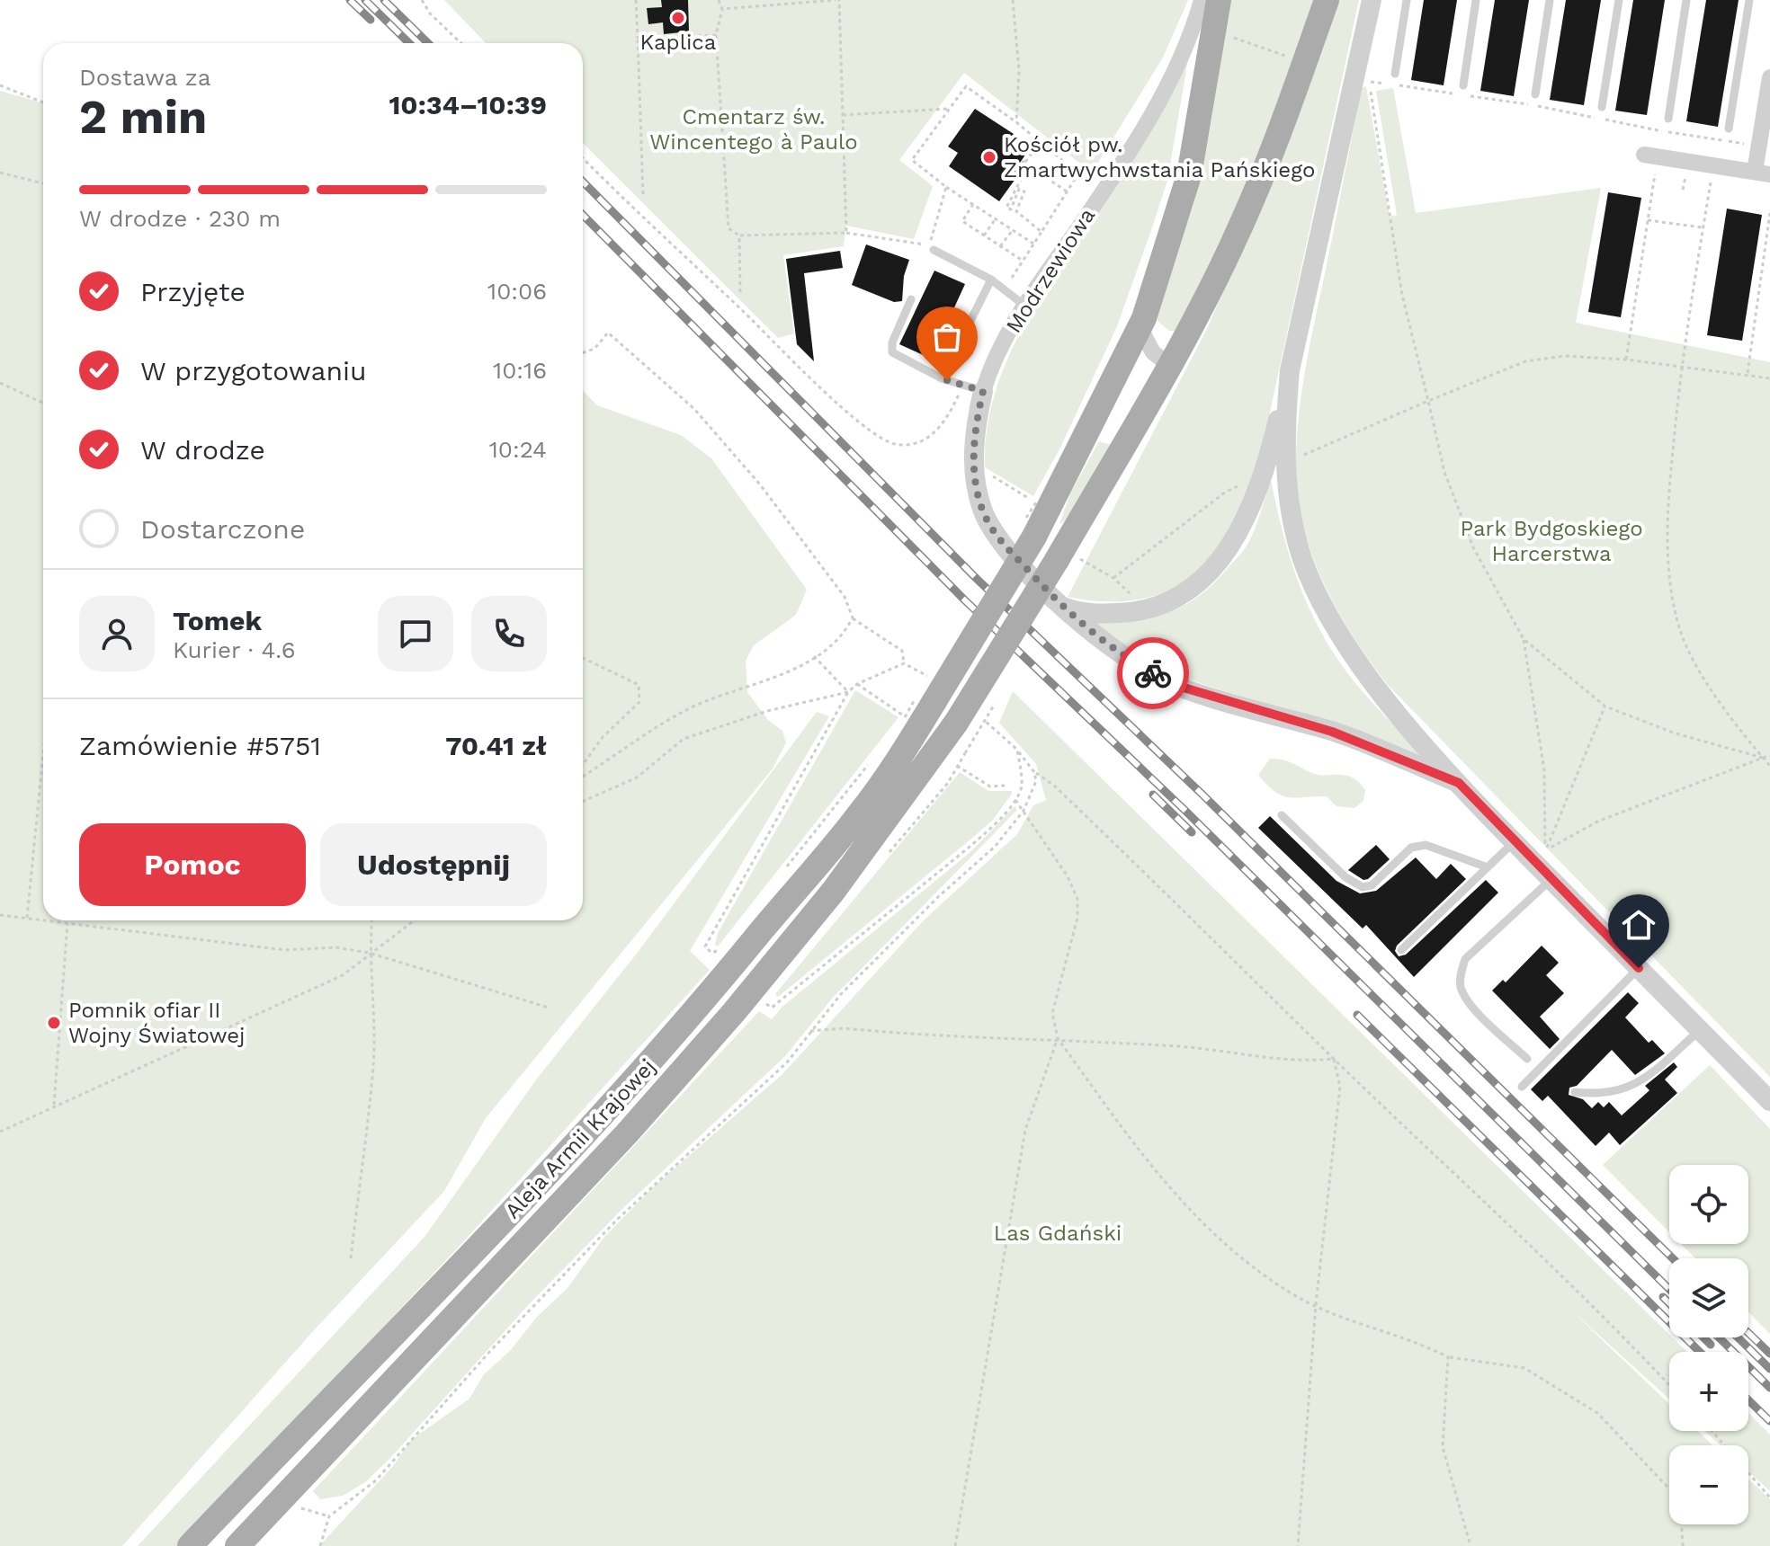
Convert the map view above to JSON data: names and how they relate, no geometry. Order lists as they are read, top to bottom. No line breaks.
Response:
{"streets":{"main road":["Aleja Armii Krajowej"],"street":["Modrzewiowa"]},"parks":["Cmentarz św. Wincentego à Paulo","Park Bydgoskiego Harcerstwa","Las Gdański"],"places":["Kaplica","Kościół pw. Zmartwychwstania Pańskiego","Pomnik ofiar II Wojny Światowej"],"page":{"heading":["2 min","Dostawa za","10:34–10:39"],"panel":["Tomek","Kurier · 4.6","Zamówienie #5751","70.41 zł"],"bar":"W drodze · 230 m","list":[["Przyjęte","10:06"],["W przygotowaniu","10:16"],["W drodze","10:24"],"Dostarczone"],"buttons":["Pomoc","Udostępnij"],"map_buttons":["+","−"]}}
